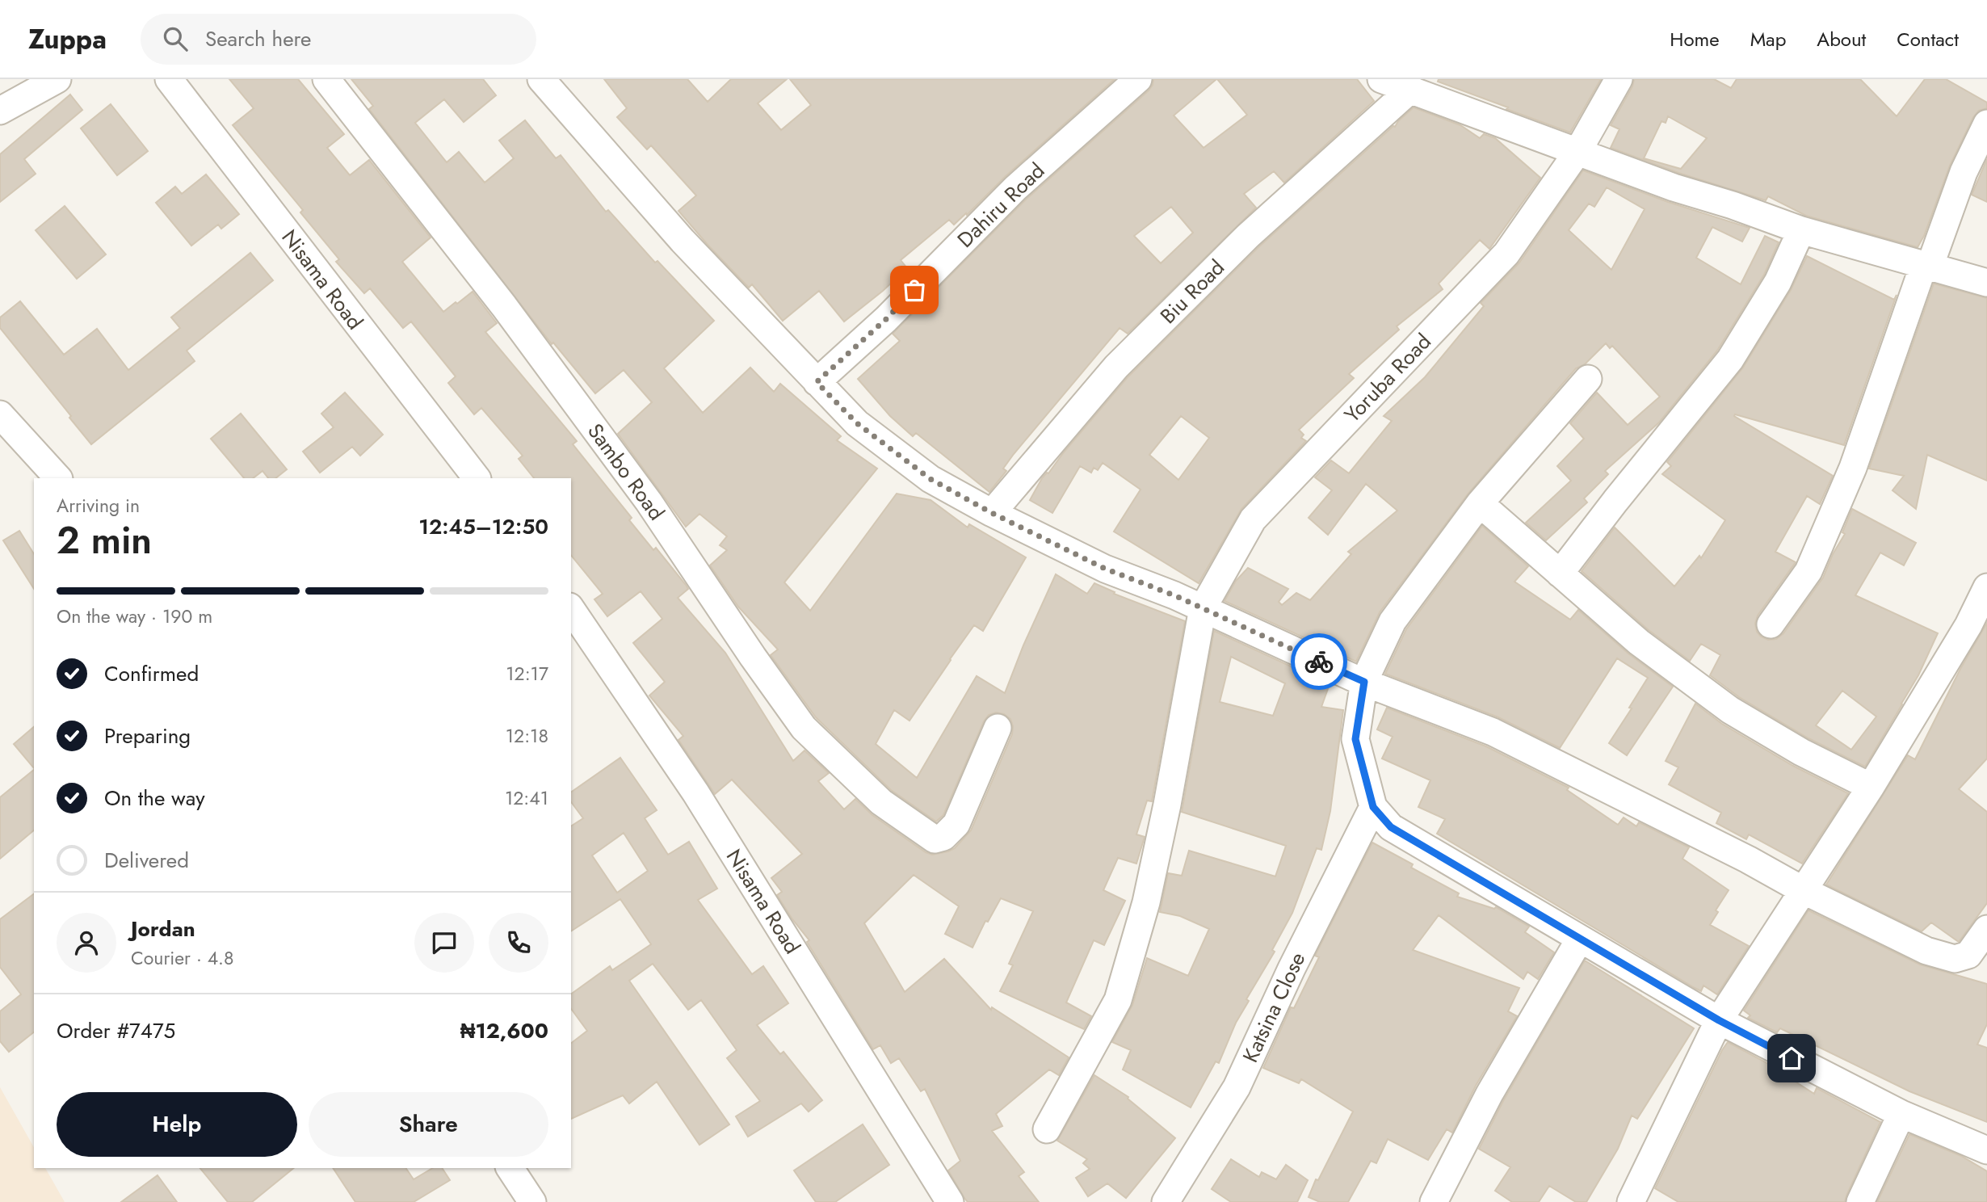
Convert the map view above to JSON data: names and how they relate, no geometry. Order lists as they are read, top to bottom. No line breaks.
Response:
{"streets":{"street":["Dahiru Road","Nisama Road","Biu Road","Yoruba Road","Sambo Road","Katsina Close"]},"page":{"header":"Zuppa","search":"Search here","nav":["Home","Map","About","Contact"],"heading":["2 min","Arriving in","12:45–12:50"],"panel":["Jordan","Courier · 4.8","Order #7475","₦12,600"],"bar":"On the way · 190 m","list":[["Confirmed","12:17"],["Preparing","12:18"],["On the way","12:41"],"Delivered"],"buttons":["Help","Share"]}}
